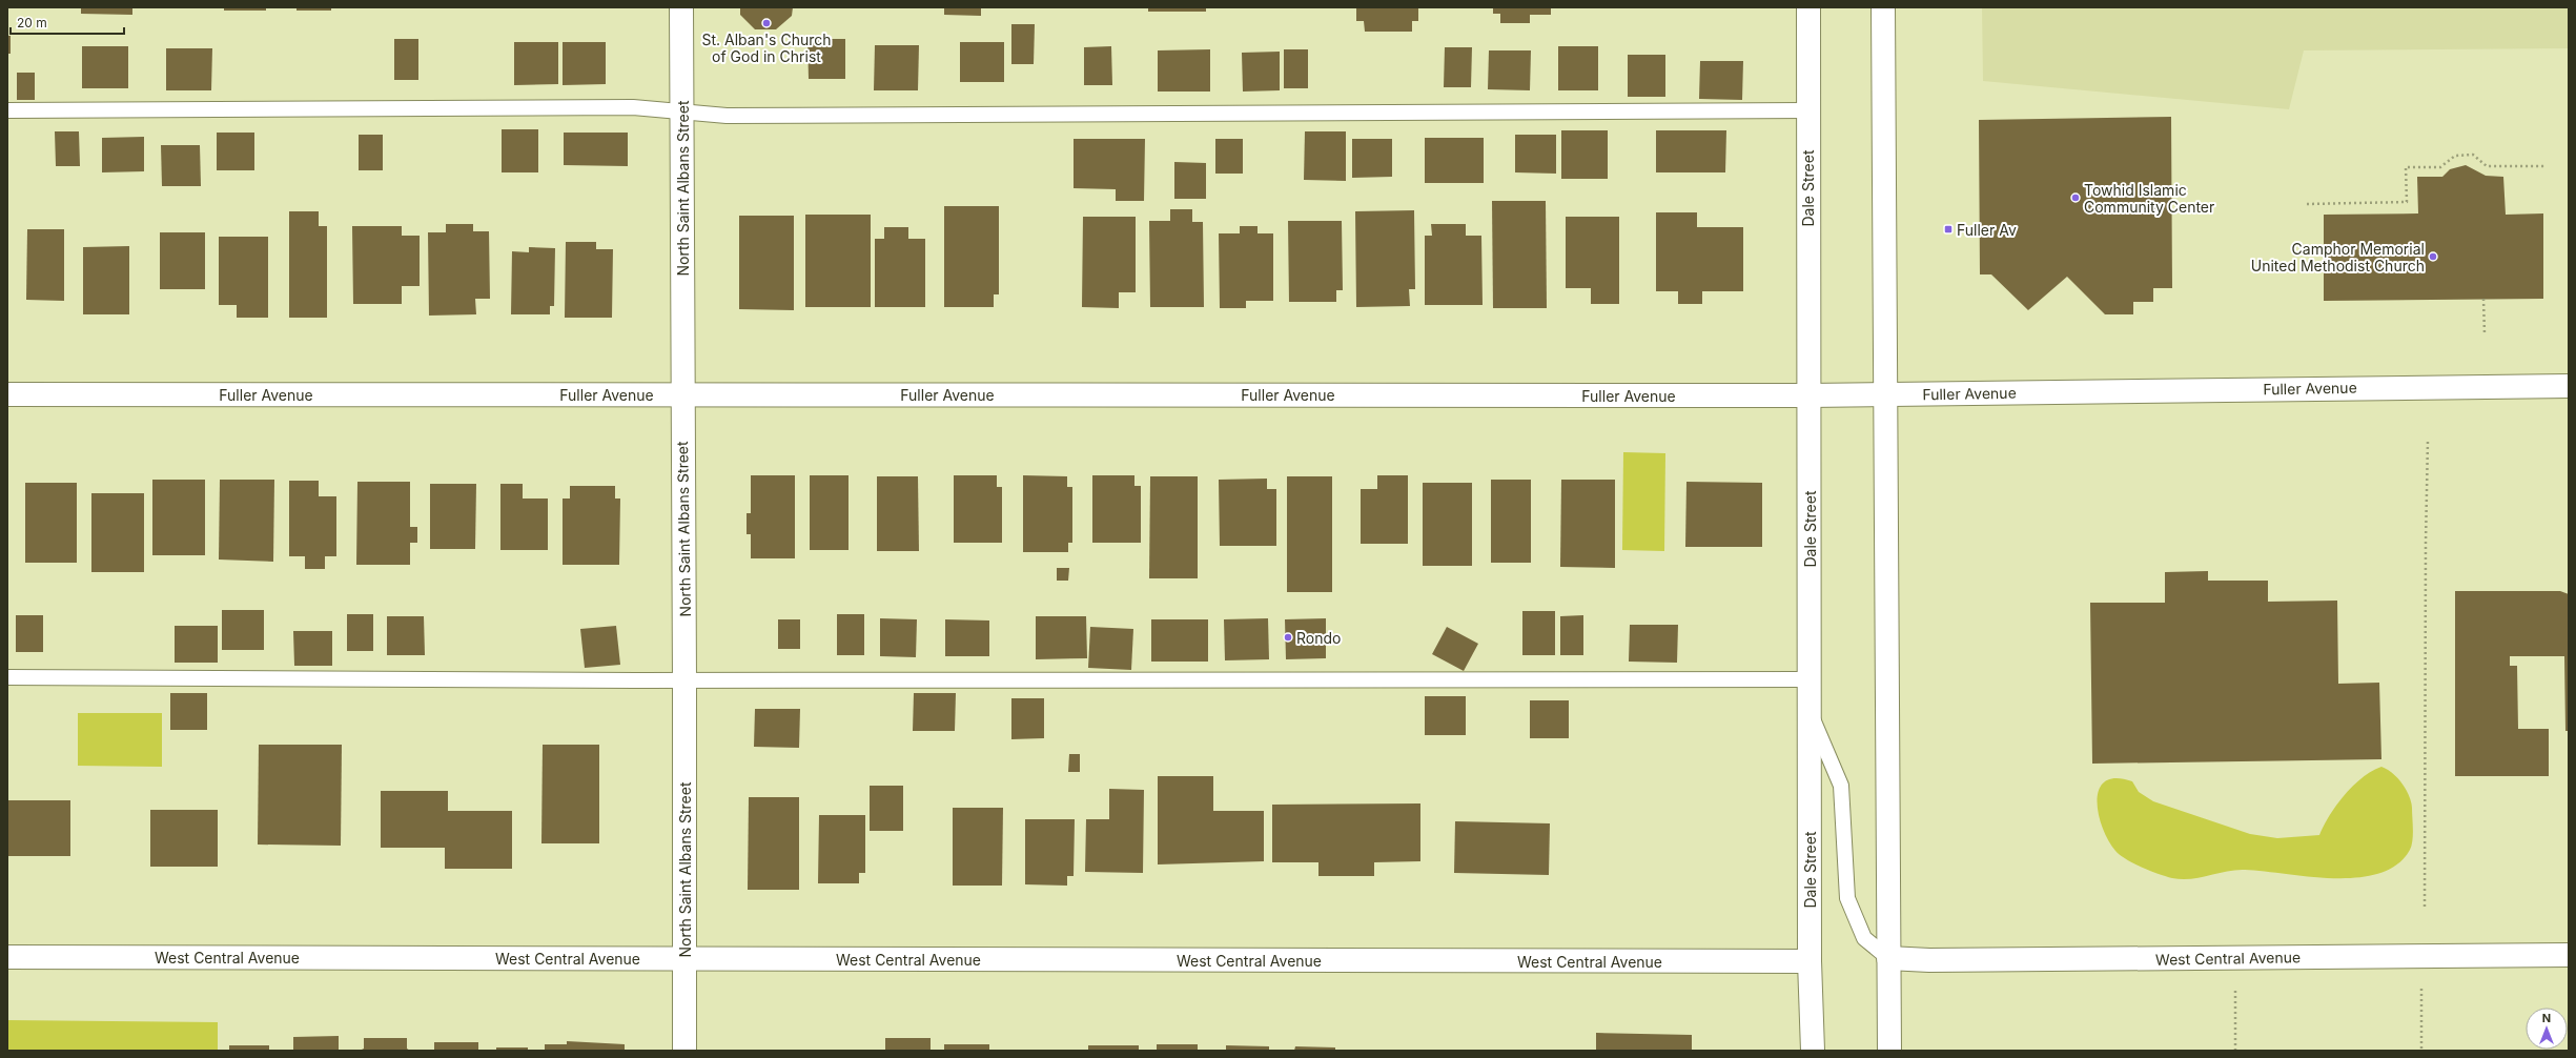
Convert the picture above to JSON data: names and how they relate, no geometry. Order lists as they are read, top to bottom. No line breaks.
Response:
{"streets":{"street":["North Saint Albans Street","Dale Street","Fuller Avenue","West Central Avenue"]},"crossings":[["North Saint Albans Street","Fuller Avenue"],["North Saint Albans Street","West Central Avenue"],["Dale Street","Fuller Avenue"],["Dale Street","West Central Avenue"]],"places":{"other":["St. Alban's Church of God in Christ","Towhid Islamic Community Center","Camphor Memorial United Methodist Church","Rondo"],"transit":["Fuller Av"]},"scale_bar":"20 m","north":"top"}
